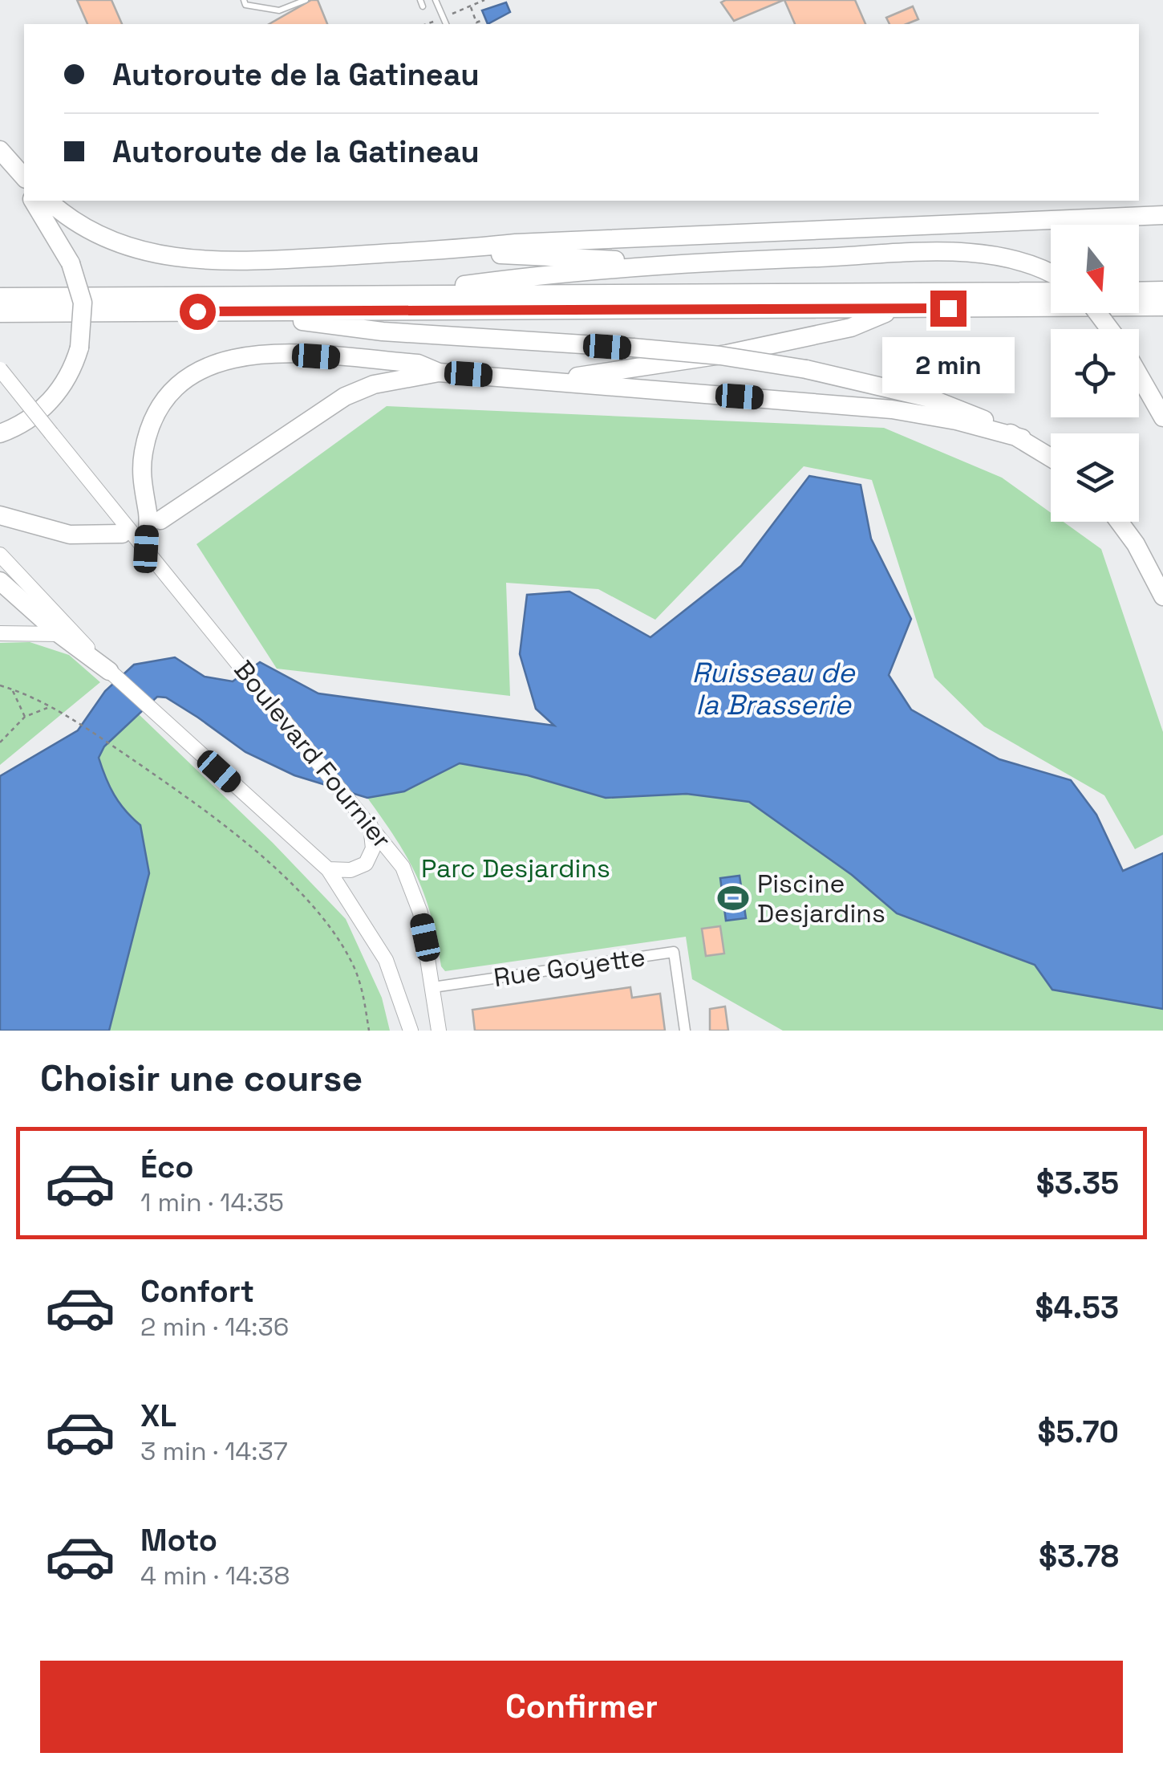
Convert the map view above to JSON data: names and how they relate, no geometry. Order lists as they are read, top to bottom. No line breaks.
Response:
{"streets":{"main road":["Boulevard Fournier"],"street":["Rue Goyette"]},"crossings":[["Boulevard Fournier","Rue Goyette"]],"water":["Ruisseau de la Brasserie"],"parks":["Parc Desjardins"],"places":{"sports":["Piscine Desjardins"]},"north":"bottom","page":{"banner":["Autoroute de la Gatineau","Autoroute de la Gatineau"],"bubble":"2 min","heading":"Choisir une course","list":[{"name":"Éco","note":"1 min · 14:35","value":"$3.35"},{"name":"Confort","note":"2 min · 14:36","value":"$4.53"},{"name":"XL","note":"3 min · 14:37","value":"$5.70"},{"name":"Moto","note":"4 min · 14:38","value":"$3.78"}],"buttons":"Confirmer"}}
